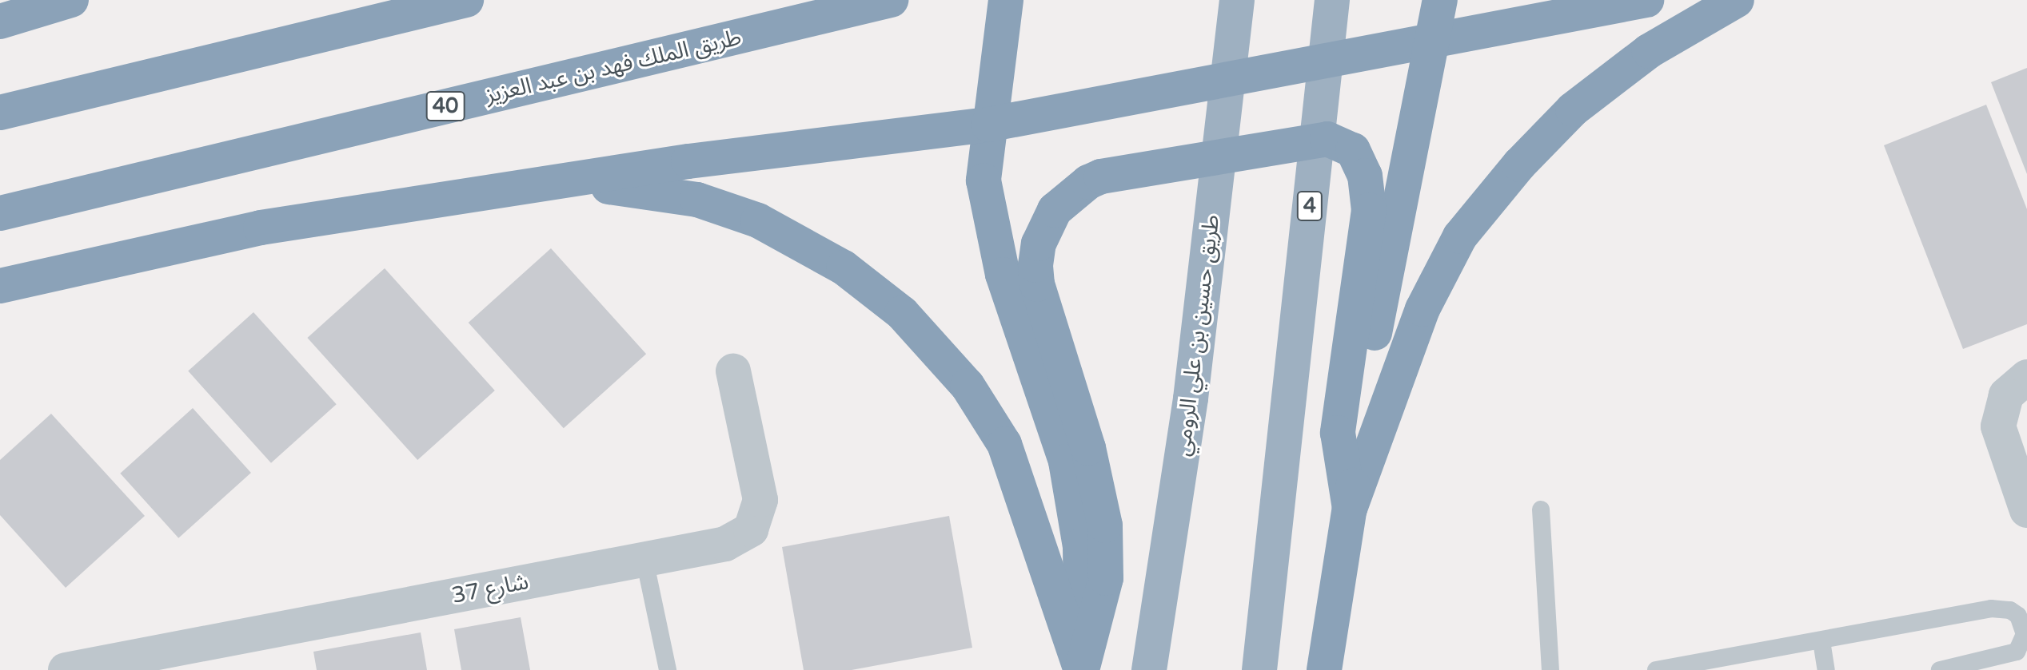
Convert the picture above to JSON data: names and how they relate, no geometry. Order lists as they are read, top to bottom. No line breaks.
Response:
{"streets":{"highway":["طريق الملك فهد بن عبد العزيز","40","4","طريق حسين بن علي الرومي"],"street":["شارع 37"]}}
